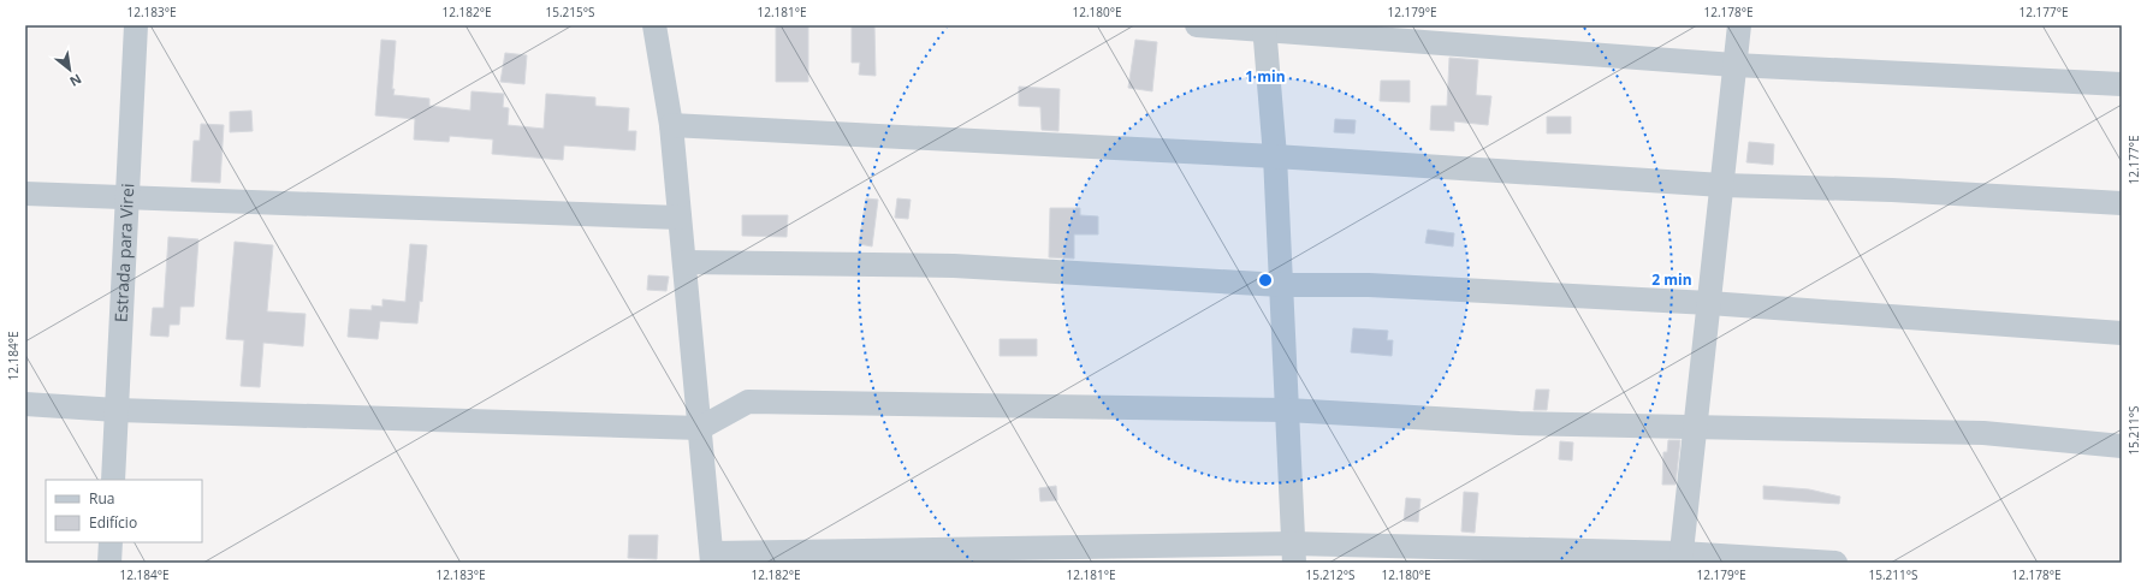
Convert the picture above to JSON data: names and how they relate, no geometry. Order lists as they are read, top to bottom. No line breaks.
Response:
{"streets":{"street":["Estrada para Virei"]},"legend":["Rua","Edifício"],"north":"bottom right","coordinates":["12.183°E","12.182°E","15.215°S","12.181°E","12.180°E","12.179°E","12.178°E","12.177°E","12.184°E","15.211°S","15.212°S"],"rings":["1 min","2 min"]}
